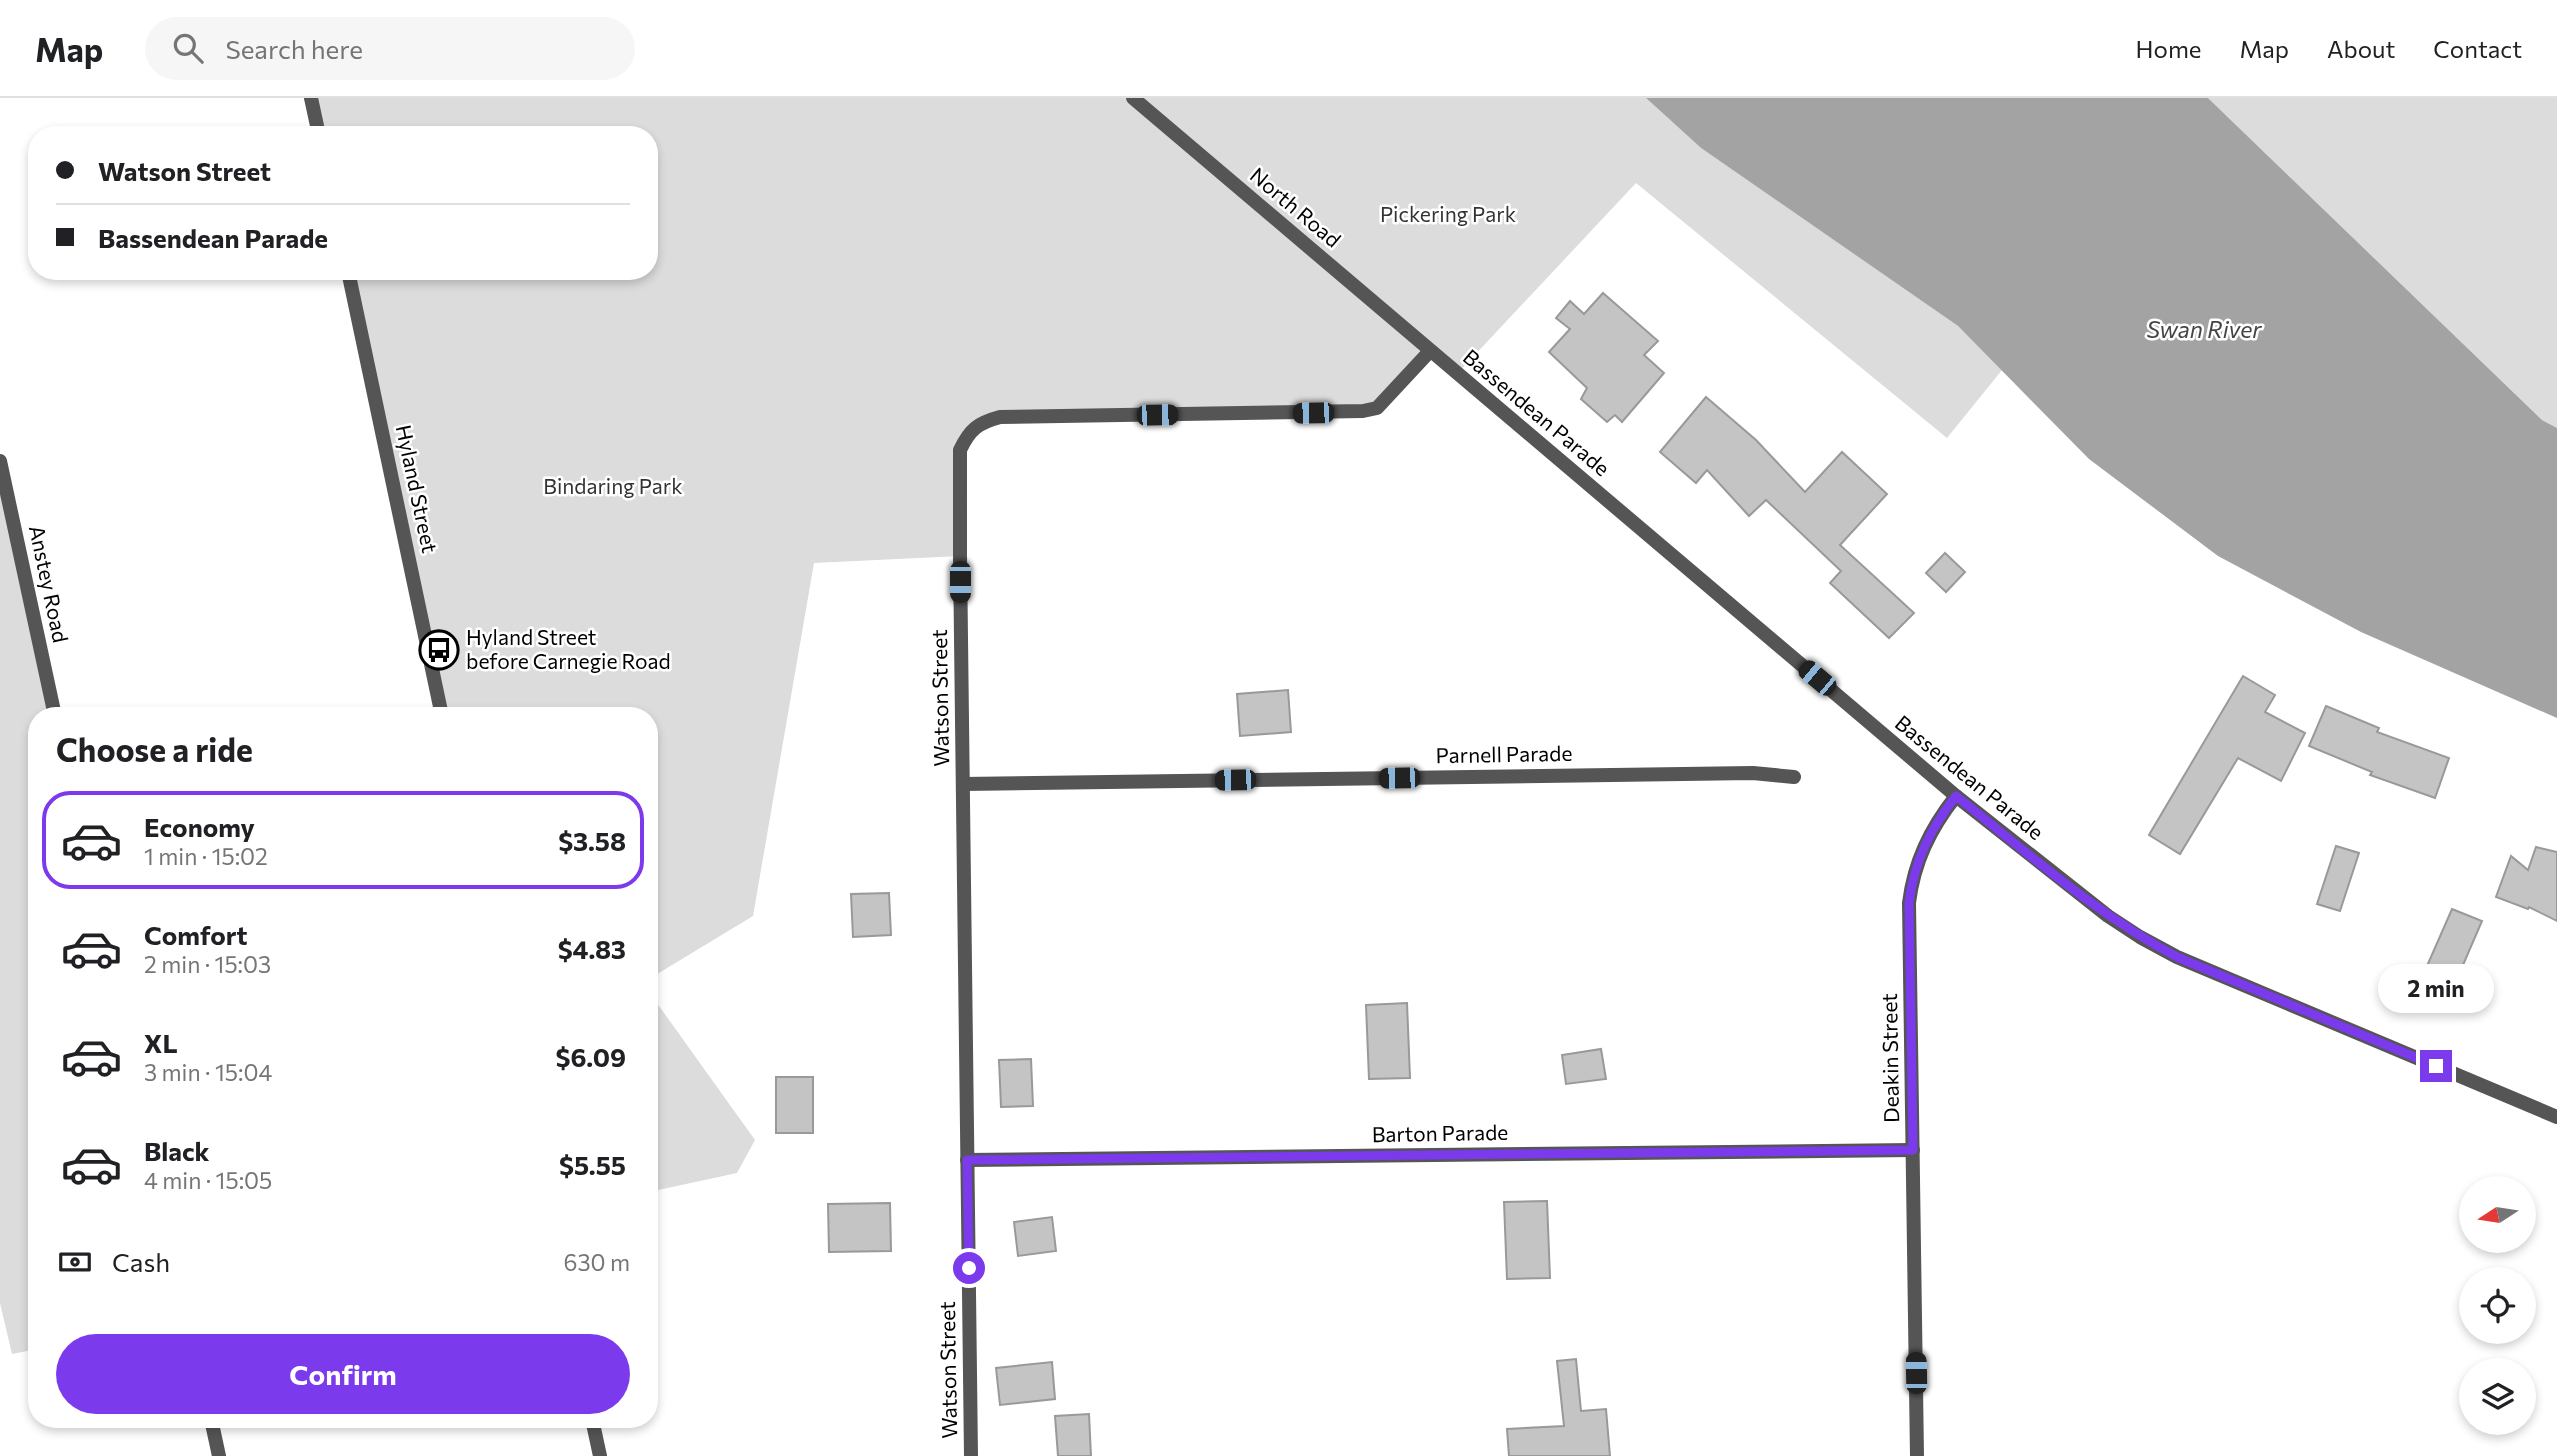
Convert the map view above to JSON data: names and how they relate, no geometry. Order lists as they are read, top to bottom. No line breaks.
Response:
{"streets":{"street":["North Road","Bassendean Parade","Hyland Street","Anstey Road","Watson Street","Parnell Parade","Deakin Street","Barton Parade"]},"crossings":[["North Road","Bassendean Parade"],["North Road","Watson Street"],["Bassendean Parade","Watson Street"],["Bassendean Parade","Deakin Street"],["Watson Street","Parnell Parade"],["Watson Street","Barton Parade"],["Deakin Street","Barton Parade"]],"water":["Swan River"],"parks":["Pickering Park","Bindaring Park"],"places":{"bus stop":["Hyland Street before Carnegie Road"]},"north":"left","page":{"header":"Map","search":"Search here","nav":["Home","Map","About","Contact"],"banner":["Watson Street","Bassendean Parade"],"heading":"Choose a ride","list":[{"name":"Economy","note":"1 min · 15:02","value":"$3.58"},{"name":"Comfort","note":"2 min · 15:03","value":"$4.83"},{"name":"XL","note":"3 min · 15:04","value":"$6.09"},{"name":"Black","note":"4 min · 15:05","value":"$5.55"}],"bubble":"2 min","pay":["Cash","630 m"],"buttons":"Confirm"}}
